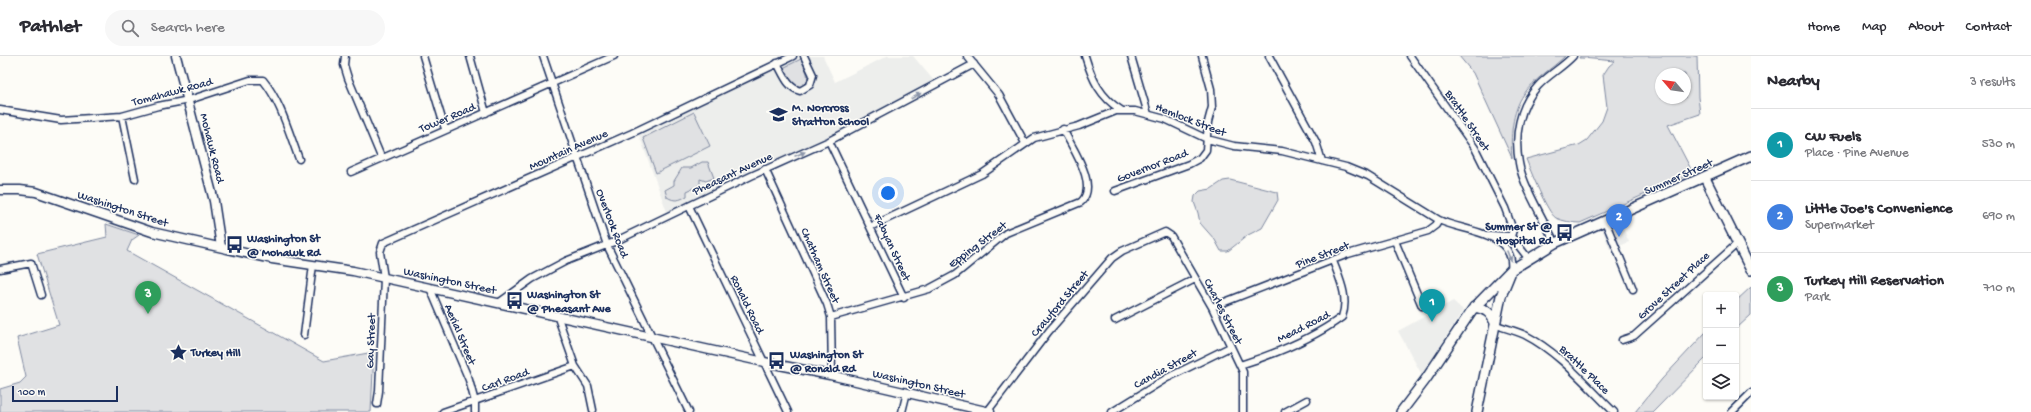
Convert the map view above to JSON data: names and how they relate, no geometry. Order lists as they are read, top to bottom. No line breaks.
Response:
{"streets":{"main road":["Summer Street"],"street":["Tomahawk Road","Tower Road","Hemlock Street","Brattle Street","Mohawk Road","Mountain Avenue","Governor Road","Pheasant Avenue","Washington Street","Overlook Road","Epping Street","Fabyan Street","Pine Street","Chatham Street","Grove Street Place","Crawford Street","Ronald Road","Charles Street","Mead Road","Aerial Street","Gay Street","Candia Street","Brattle Place","Carl Road"]},"crossings":[["Tomahawk Road","Mohawk Road"],["Tower Road","Overlook Road"],["Hemlock Street","Brattle Street"],["Hemlock Street","Governor Road"],["Hemlock Street","Epping Street"],["Hemlock Street","Fabyan Street"],["Hemlock Street","Pine Street"],["Mohawk Road","Washington Street"],["Mountain Avenue","Washington Street"],["Mountain Avenue","Overlook Road"],["Mountain Avenue","Gay Street"],["Pheasant Avenue","Washington Street"],["Pheasant Avenue","Overlook Road"],["Pheasant Avenue","Fabyan Street"],["Pheasant Avenue","Chatham Street"],["Pheasant Avenue","Ronald Road"],["Washington Street","Overlook Road"],["Washington Street","Chatham Street"],["Washington Street","Crawford Street"],["Washington Street","Ronald Road"],["Washington Street","Aerial Street"],["Washington Street","Gay Street"],["Epping Street","Fabyan Street"],["Epping Street","Chatham Street"],["Pine Street","Charles Street"],["Pine Street","Mead Road"],["Crawford Street","Charles Street"],["Charles Street","Mead Road"],["Charles Street","Candia Street"],["Aerial Street","Carl Road"]],"one_way":["Pheasant Avenue"],"places":{"school or university":["M. Norcross Stratton School"],"bus stop":["Summer St @ Hospital Rd","Washington St @ Mohawk Rd","Washington St @ Pheasant Ave","Washington St @ Ronald Rd"],"place":["Turkey Hill"]},"scale_bar":"100 m","north":"top left","page":{"header":"Pathlet","search":"Search here","nav":["Home","Map","About","Contact"],"heading":["Nearby","3 results"],"list":[{"mark":"1","name":"CW Fuels","note":"Place · Pine Avenue","value":"530 m"},{"mark":"2","name":"Little Joe's Convenience","note":"Supermarket","value":"690 m"},{"mark":"3","name":"Turkey Hill Reservation","note":"Park","value":"710 m"}],"pins":["2","3","1"],"map_buttons":["+","−"],"scale":"100 m"}}
